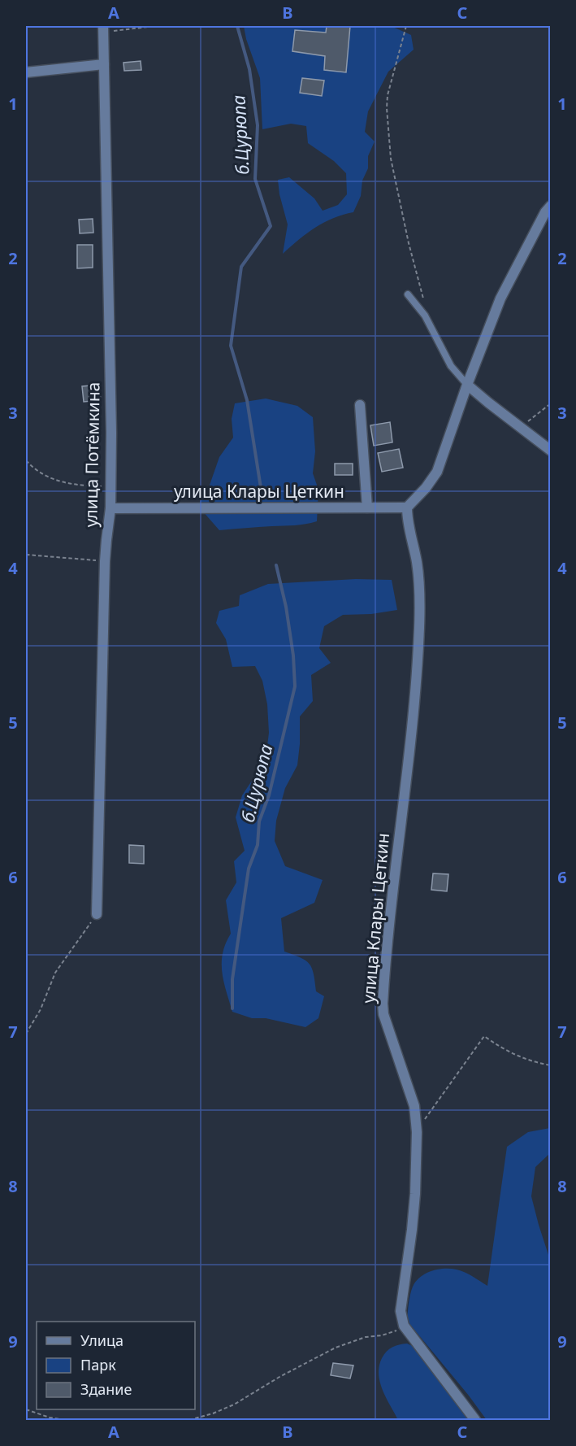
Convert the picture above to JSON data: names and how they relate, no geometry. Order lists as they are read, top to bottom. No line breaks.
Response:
{"streets":{"street":["улица Потёмкина","улица Клары Цеткин"]},"crossings":[["улица Потёмкина","улица Клары Цеткин"]],"water":["б.Цурюпа"],"legend":["Улица","Парк","Здание"],"grid":{"columns":["A","B","C"],"rows":["1","2","3","4","5","6","7","8","9"]}}
